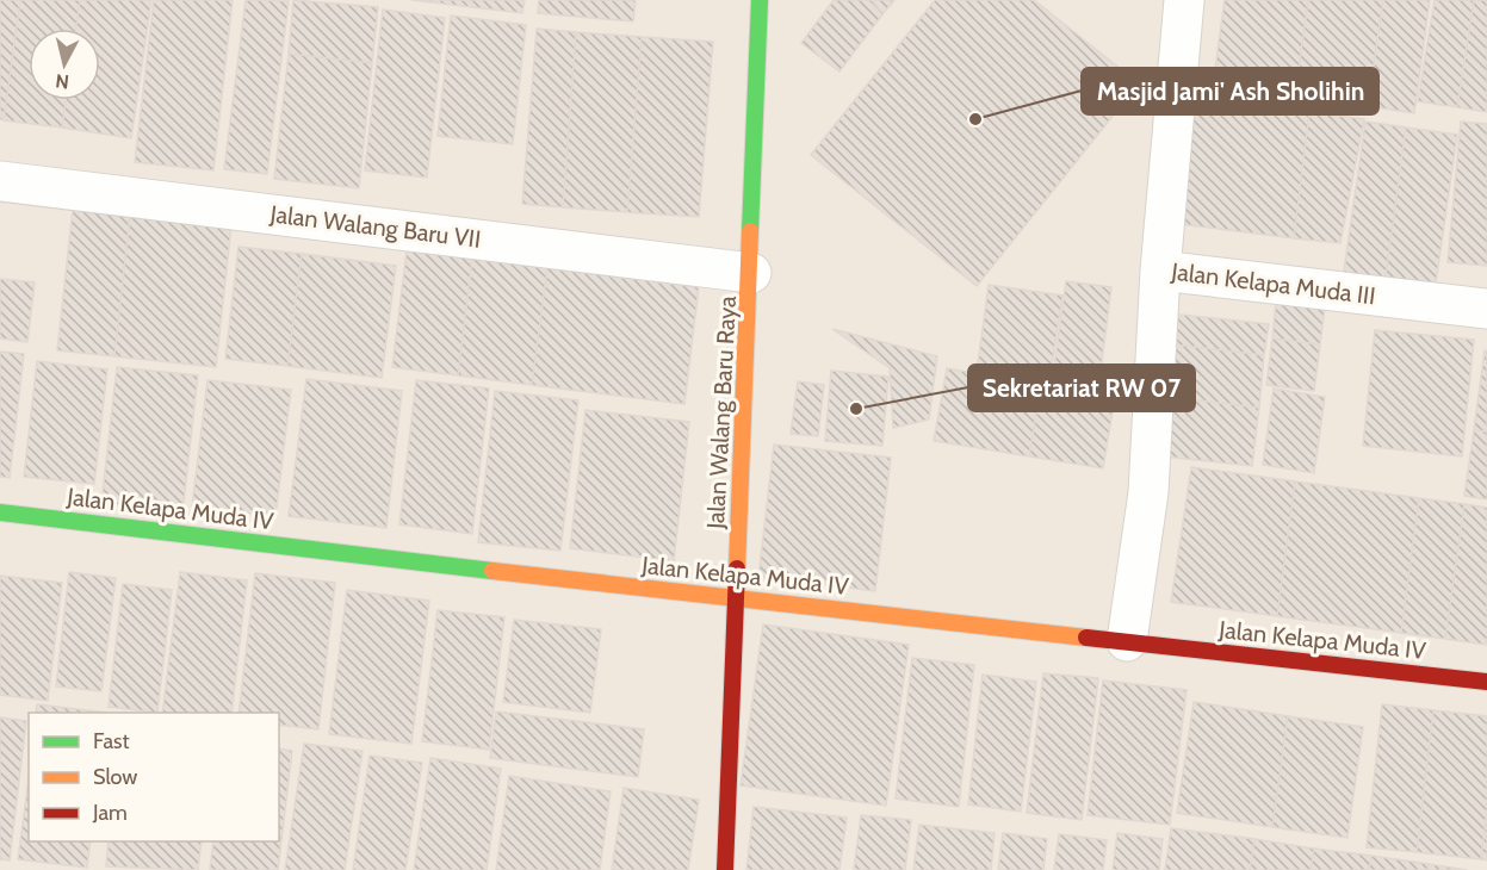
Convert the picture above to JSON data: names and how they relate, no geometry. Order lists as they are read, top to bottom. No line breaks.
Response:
{"streets":{"street":["Jalan Walang Baru VII","Jalan Kelapa Muda III","Jalan Walang Baru Raya","Jalan Kelapa Muda IV"]},"crossings":[["Jalan Walang Baru VII","Jalan Walang Baru Raya"],["Jalan Walang Baru Raya","Jalan Kelapa Muda IV"]],"places":["Masjid Jami' Ash Sholihin","Sekretariat RW 07"],"legend":["Fast","Slow","Jam"],"north":"bottom"}
